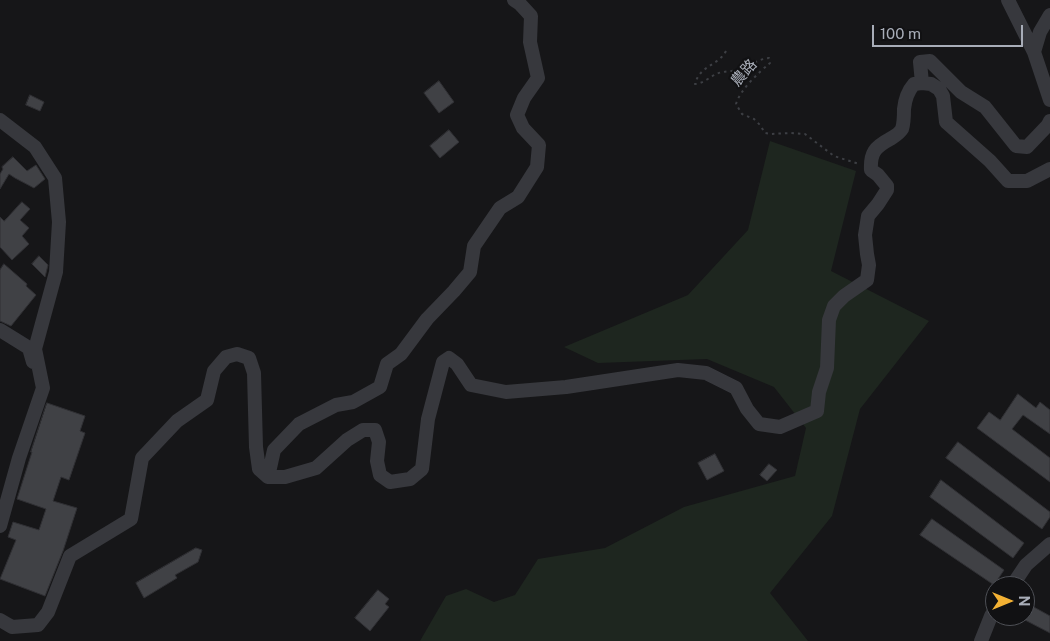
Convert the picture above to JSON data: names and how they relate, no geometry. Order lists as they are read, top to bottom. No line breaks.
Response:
{"streets":{"path":["農路"]},"scale_bar":"100 m","north":"right"}
